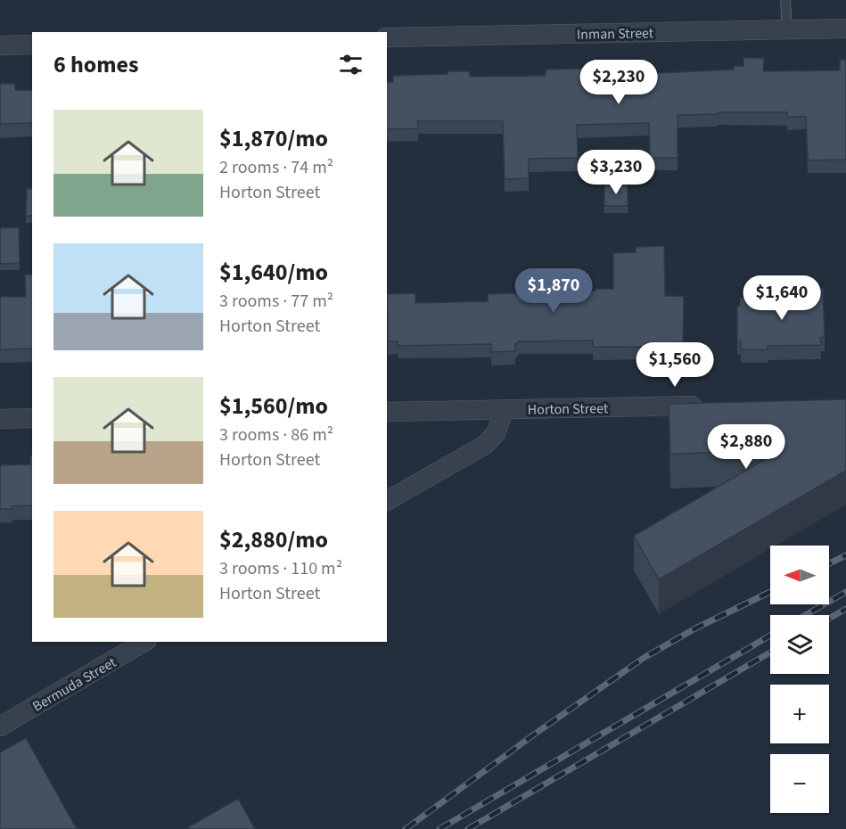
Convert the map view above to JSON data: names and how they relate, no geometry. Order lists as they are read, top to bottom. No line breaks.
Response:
{"streets":{"street":["Inman Street","Horton Street","Bermuda Street"]},"north":"left","page":{"heading":"6 homes","price":["$2,230","$3,230","$1,870","$1,640","$1,560","$2,880"],"list":[{"name":"$1,870/mo","note":"2 rooms · 74 m² · Horton Street"},{"name":"$1,640/mo","note":"3 rooms · 77 m² · Horton Street"},{"name":"$1,560/mo","note":"3 rooms · 86 m² · Horton Street"},{"name":"$2,880/mo","note":"3 rooms · 110 m² · Horton Street"}],"map_buttons":["+","−"]}}
